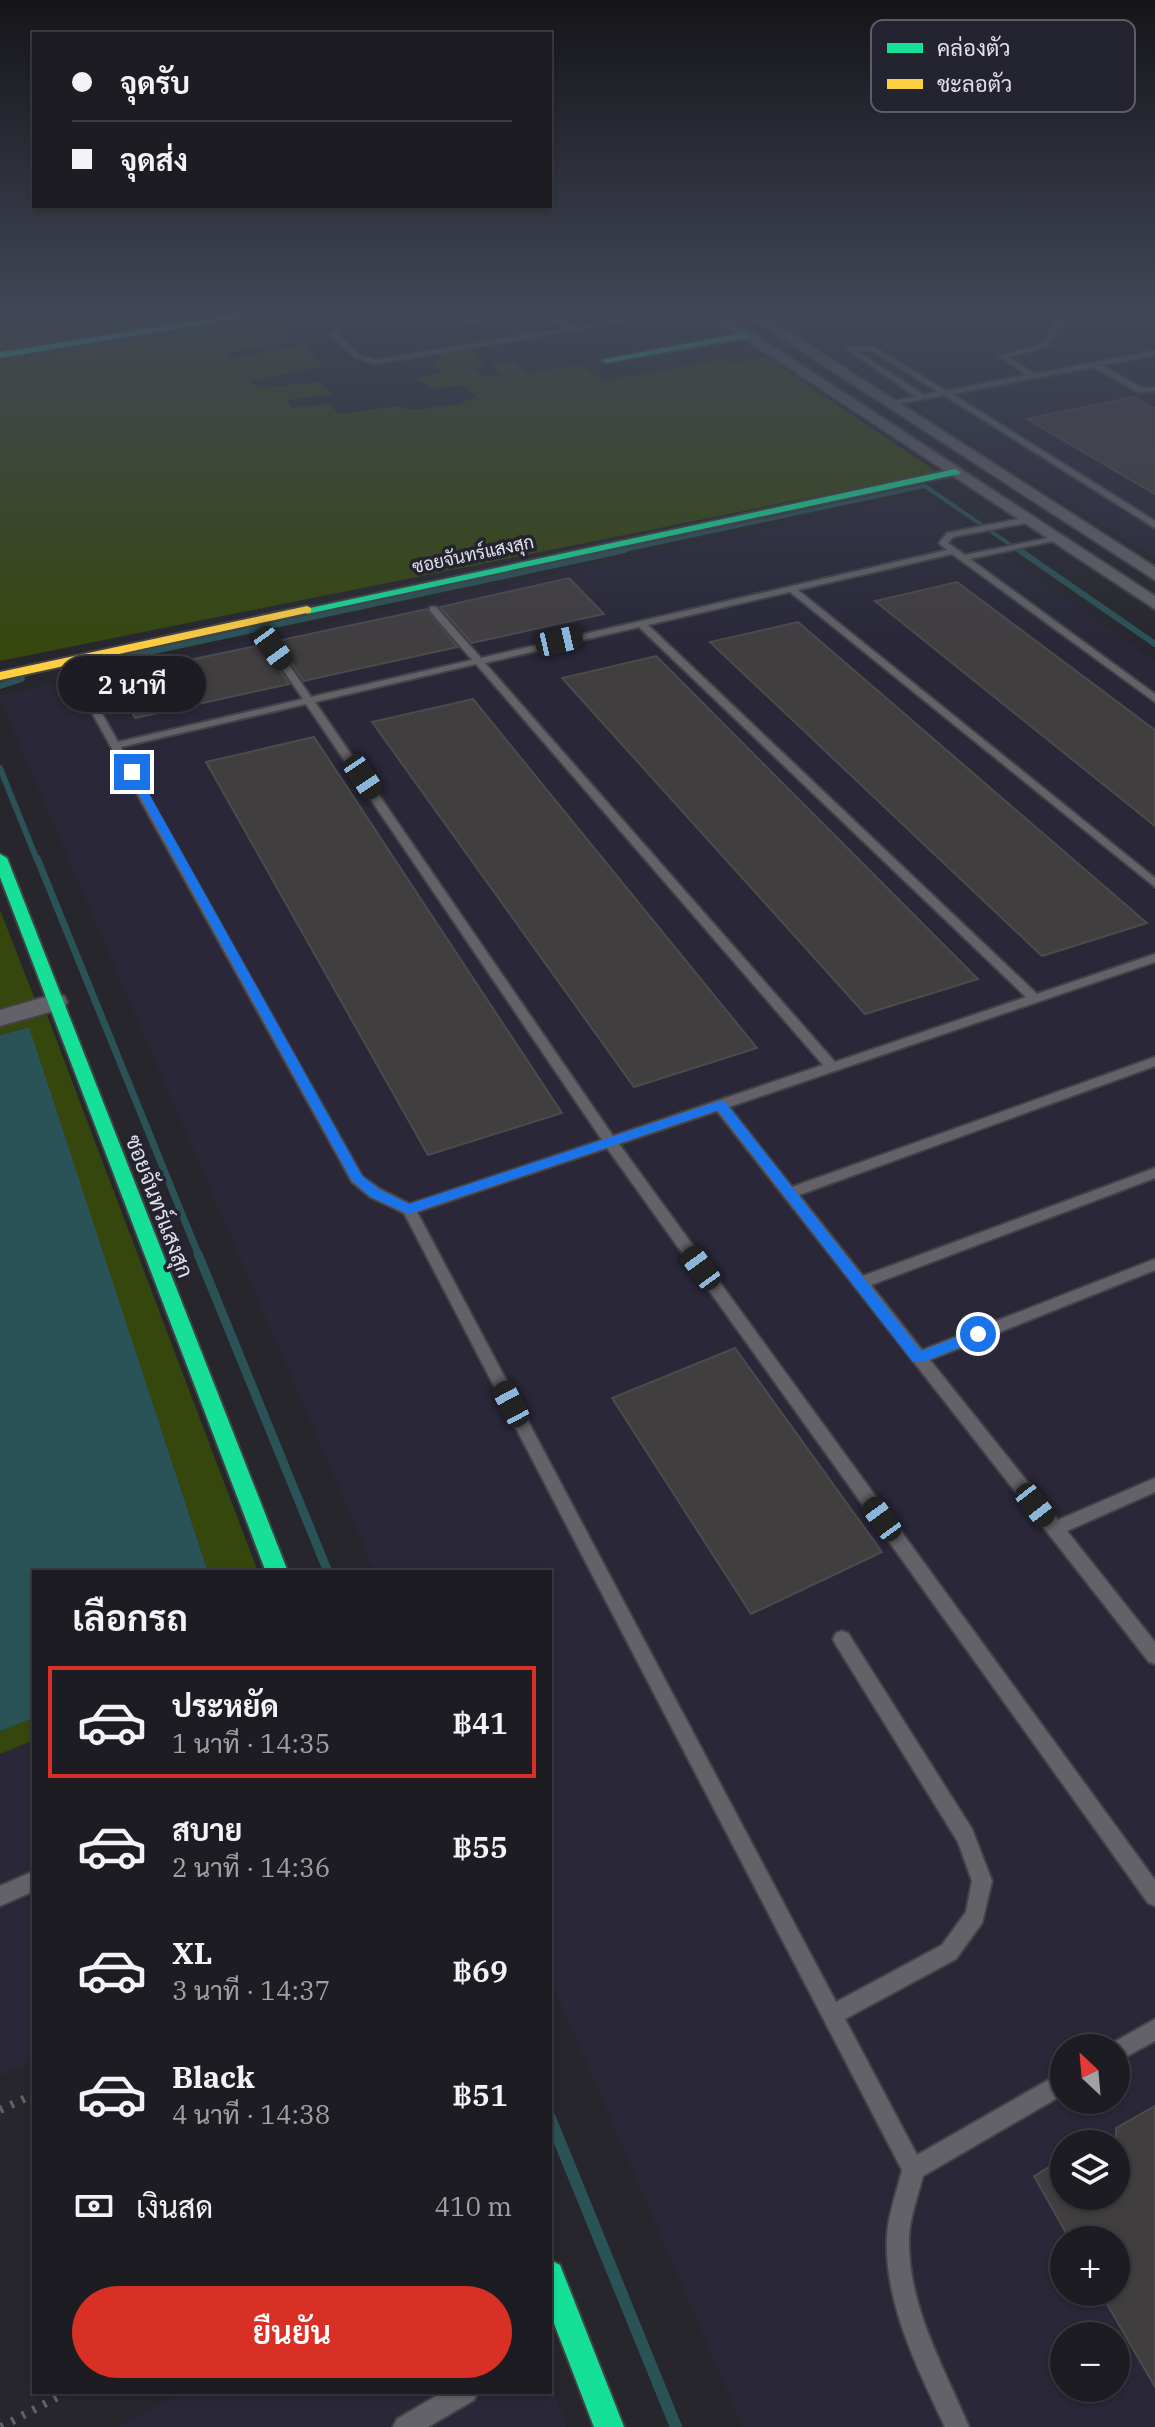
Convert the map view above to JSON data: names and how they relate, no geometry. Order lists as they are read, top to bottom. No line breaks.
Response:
{"streets":{"street":["ซอยจันทร์แสงสุก"]},"legend":["คล่องตัว","ชะลอตัว"],"north":"top left","page":{"banner":["จุดรับ","จุดส่ง"],"bubble":"2 นาที","heading":"เลือกรถ","list":[{"name":"ประหยัด","note":"1 นาที · 14:35","value":"฿41"},{"name":"สบาย","note":"2 นาที · 14:36","value":"฿55"},{"name":"XL","note":"3 นาที · 14:37","value":"฿69"},{"name":"Black","note":"4 นาที · 14:38","value":"฿51"}],"map_buttons":["+","−"],"pay":["เงินสด","410 m"],"buttons":"ยืนยัน"}}
